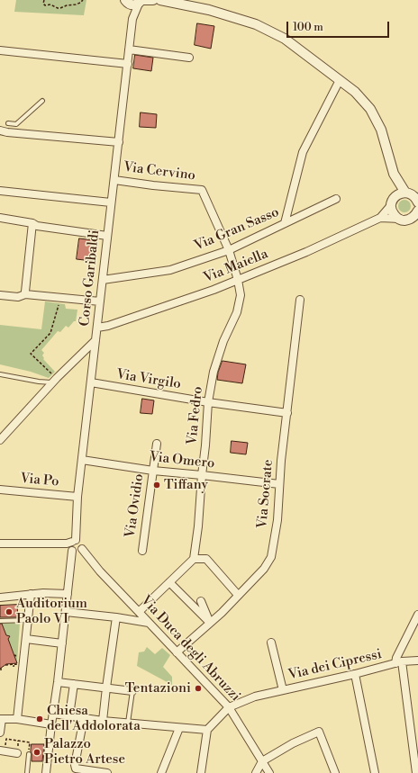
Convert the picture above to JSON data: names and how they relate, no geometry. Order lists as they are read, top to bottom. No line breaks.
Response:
{"streets":{"street":["Via Cervino","Via Gran Sasso","Via Maiella","Corso Garibaldi","Via Virgilo","Via Fedro","Via Omero","Via Po","Via Socrate","Via Ovidio","Via Duca degli Abruzzi","Via dei Cipressi"]},"crossings":[["Via Cervino","Corso Garibaldi"],["Via Cervino","Via Fedro"],["Via Gran Sasso","Corso Garibaldi"],["Via Gran Sasso","Via Fedro"],["Via Maiella","Corso Garibaldi"],["Via Maiella","Via Fedro"],["Corso Garibaldi","Via Virgilo"],["Corso Garibaldi","Via Omero"],["Corso Garibaldi","Via Po"],["Corso Garibaldi","Via Duca degli Abruzzi"],["Via Virgilo","Via Fedro"],["Via Virgilo","Via Socrate"],["Via Fedro","Via Omero"],["Via Omero","Via Socrate"],["Via Omero","Via Ovidio"],["Via Socrate","Via Duca degli Abruzzi"],["Via Duca degli Abruzzi","Via dei Cipressi"]],"places":["Tiffany","Auditorium Paolo VI","Tentazioni","Chiesa dell'Addolorata","Palazzo Pietro Artese"],"scale_bar":"100 m"}
